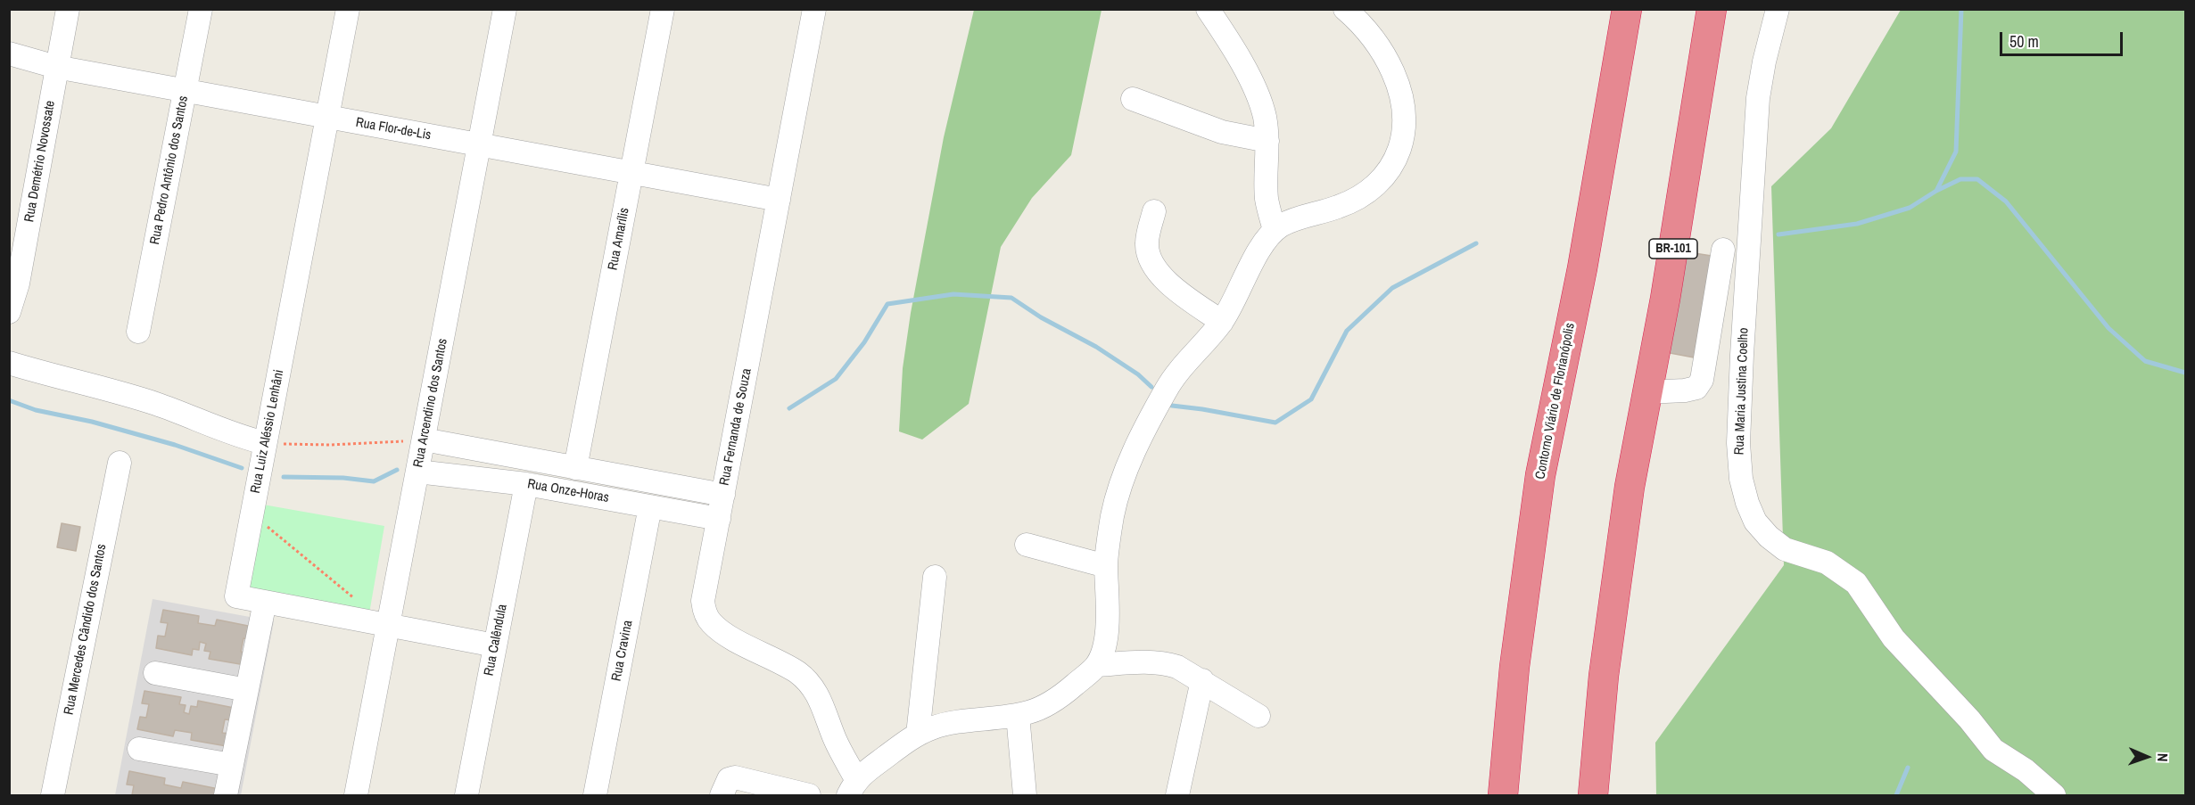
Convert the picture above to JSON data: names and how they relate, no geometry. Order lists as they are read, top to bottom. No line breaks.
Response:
{"streets":{"highway":["BR-101","Contorno Viário de Florianópolis"],"street":["Rua Flor-de-Lis","Rua Demétrio Novossate","Rua Pedro Antônio dos Santos","Rua Amarílis","Rua Maria Justina Coelho","Rua Arcendino dos Santos","Rua Fernanda de Souza","Rua Luiz Aléssio Lenhâni","Rua Onze-Horas","Rua Mercedes Cândido dos Santos","Rua Calêndula","Rua Cravina"]},"crossings":[["Rua Flor-de-Lis","Rua Demétrio Novossate"],["Rua Flor-de-Lis","Rua Pedro Antônio dos Santos"],["Rua Flor-de-Lis","Rua Amarílis"],["Rua Flor-de-Lis","Rua Arcendino dos Santos"],["Rua Flor-de-Lis","Rua Fernanda de Souza"],["Rua Flor-de-Lis","Rua Luiz Aléssio Lenhâni"],["Rua Amarílis","Rua Onze-Horas"],["Rua Arcendino dos Santos","Rua Luiz Aléssio Lenhâni"],["Rua Arcendino dos Santos","Rua Onze-Horas"],["Rua Fernanda de Souza","Rua Onze-Horas"],["Rua Luiz Aléssio Lenhâni","Rua Calêndula"],["Rua Onze-Horas","Rua Calêndula"],["Rua Onze-Horas","Rua Cravina"]],"scale_bar":"50 m","north":"right"}
